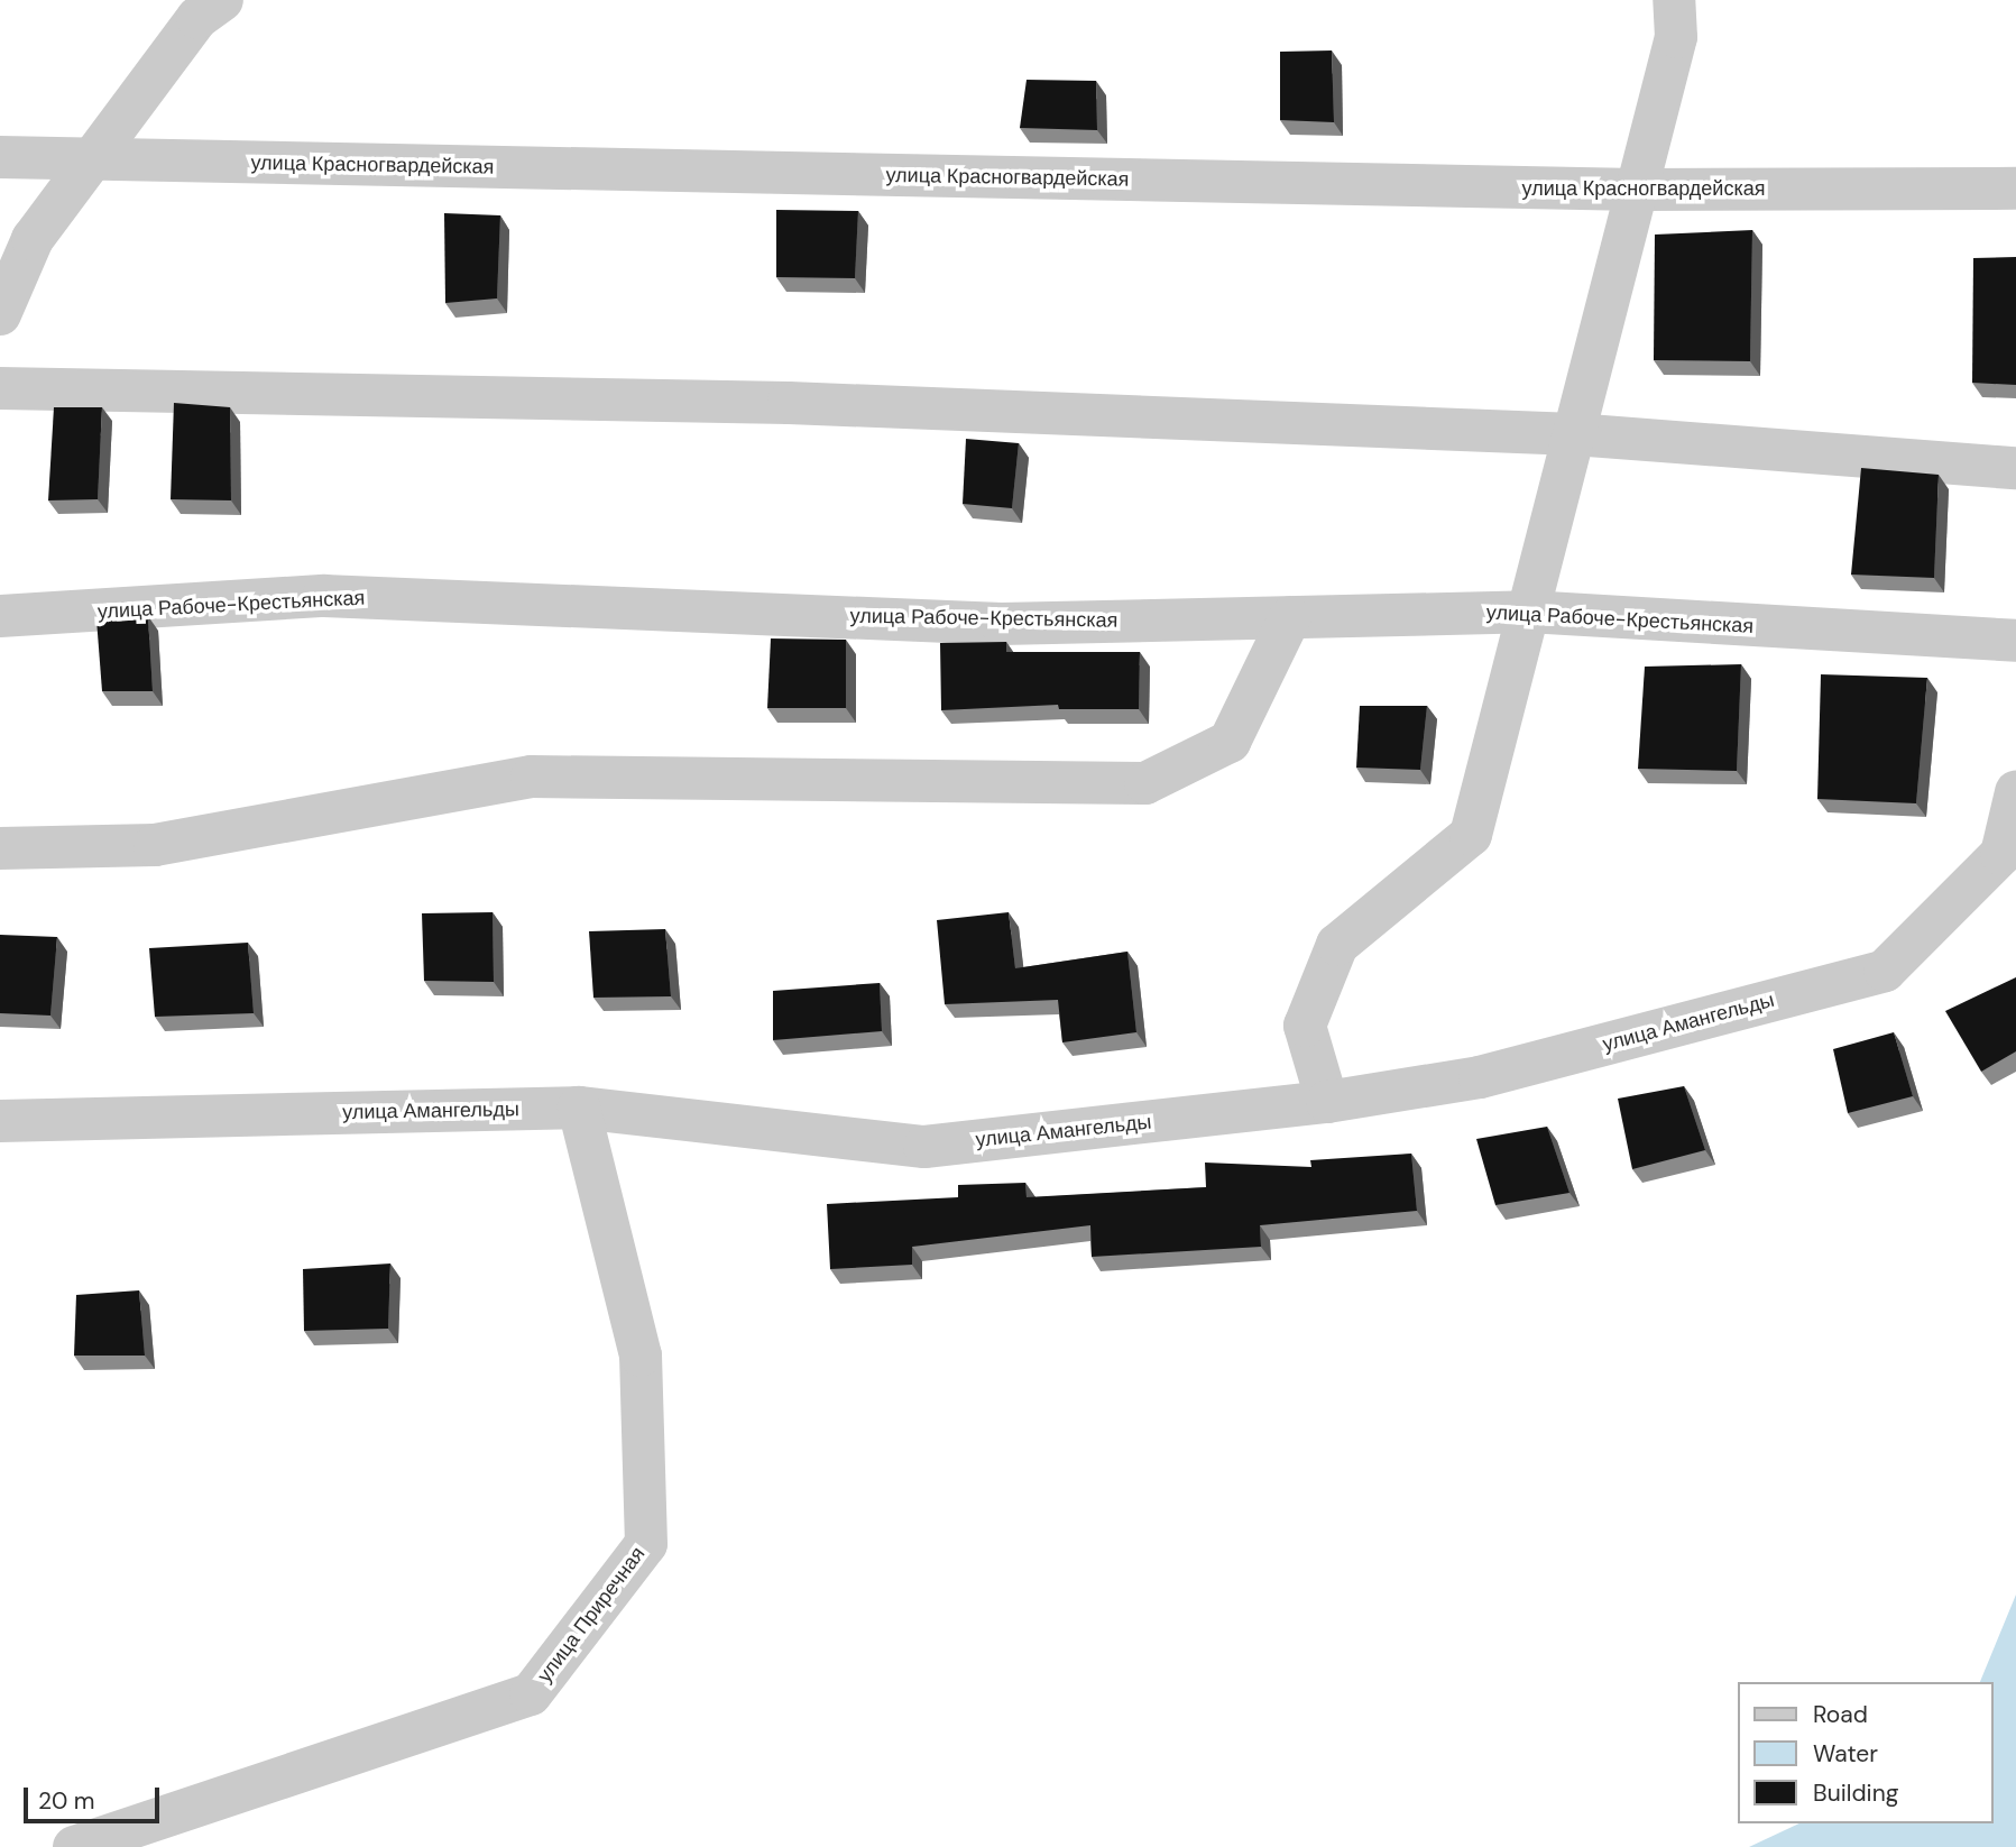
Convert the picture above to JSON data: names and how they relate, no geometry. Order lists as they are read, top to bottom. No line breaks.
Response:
{"streets":{"street":["улица Красногвардейская","улица Рабоче-Крестьянская","улица Амангельды","улица Приречная"]},"crossings":[["улица Амангельды","улица Приречная"]],"legend":["Road","Water","Building"],"scale_bar":"20 m"}
